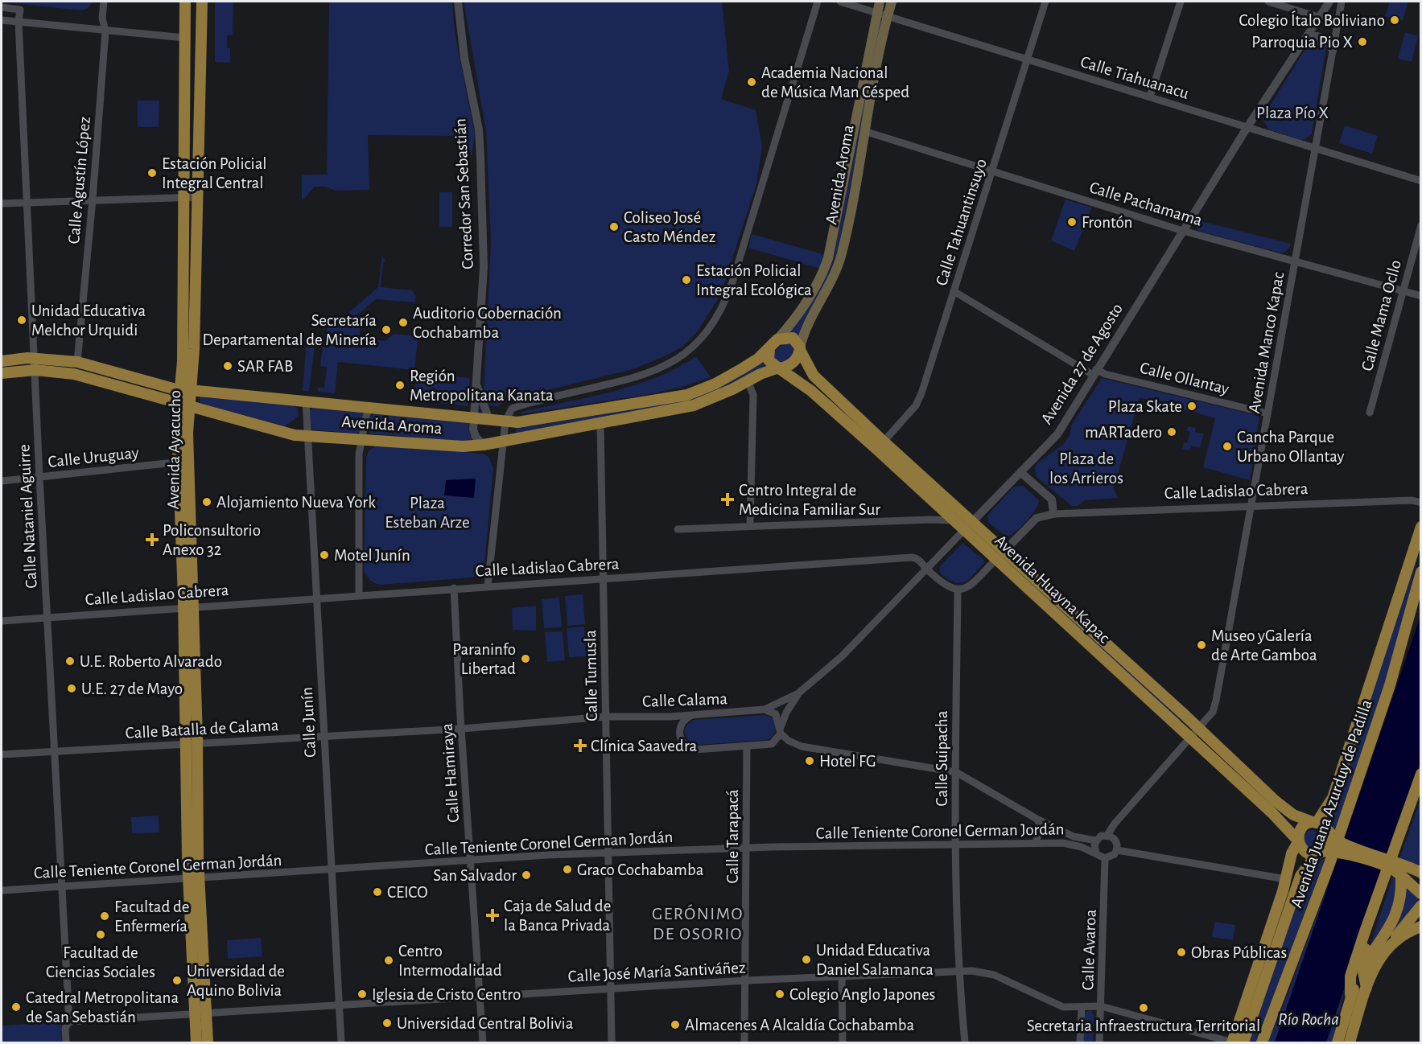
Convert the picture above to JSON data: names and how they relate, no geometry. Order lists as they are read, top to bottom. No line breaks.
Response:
{"streets":{"main road":["Avenida Aroma","Avenida Ayacucho","Avenida Huayna Kapac","Avenida Juana Azurduy de Padilla"],"street":["Calle Tiahuanacu","Calle Agustín López","Corredor San Sebastián","Calle Pachamama","Calle Tahuantinsuyo","Calle Mama Ocllo","Avenida Manco Kapac","Avenida 27 de Agosto","Calle Ollantay","Calle Uruguay","Calle Ladislao Cabrera","Calle Nataniel Aguirre","Calle Tumusla","Calle Calama","Calle Junín","Calle Batalla de Calama","Calle Suipacha","Calle Hamiraya","Calle Teniente Coronel German Jordán","Calle Tarapacá","Calle Avaroa","Calle José María Santiváñez"]},"crossings":[["Calle Tiahuanacu","Avenida Aroma"],["Calle Tiahuanacu","Calle Tahuantinsuyo"],["Calle Tiahuanacu","Avenida Manco Kapac"],["Calle Tiahuanacu","Avenida 27 de Agosto"],["Avenida Aroma","Calle Agustín López"],["Avenida Aroma","Corredor San Sebastián"],["Avenida Aroma","Calle Pachamama"],["Avenida Aroma","Avenida Ayacucho"],["Avenida Aroma","Calle Nataniel Aguirre"],["Avenida Aroma","Avenida Huayna Kapac"],["Avenida Aroma","Calle Tumusla"],["Avenida Aroma","Calle Junín"],["Calle Pachamama","Calle Tahuantinsuyo"],["Calle Pachamama","Calle Mama Ocllo"],["Calle Pachamama","Avenida Manco Kapac"],["Calle Pachamama","Avenida 27 de Agosto"],["Calle Tahuantinsuyo","Calle Ollantay"],["Calle Tahuantinsuyo","Avenida Huayna Kapac"],["Avenida Manco Kapac","Calle Ollantay"],["Avenida Manco Kapac","Calle Ladislao Cabrera"],["Avenida Manco Kapac","Avenida Huayna Kapac"],["Avenida 27 de Agosto","Calle Ollantay"],["Avenida 27 de Agosto","Calle Ladislao Cabrera"],["Avenida 27 de Agosto","Avenida Huayna Kapac"],["Avenida 27 de Agosto","Calle Calama"],["Avenida Ayacucho","Calle Uruguay"],["Avenida Ayacucho","Calle Ladislao Cabrera"],["Avenida Ayacucho","Calle Batalla de Calama"],["Avenida Ayacucho","Calle Teniente Coronel German Jordán"],["Avenida Ayacucho","Calle José María Santiváñez"],["Calle Uruguay","Calle Nataniel Aguirre"],["Calle Ladislao Cabrera","Calle Nataniel Aguirre"],["Calle Ladislao Cabrera","Avenida Huayna Kapac"],["Calle Ladislao Cabrera","Calle Tumusla"],["Calle Ladislao Cabrera","Calle Junín"],["Calle Ladislao Cabrera","Calle Suipacha"],["Calle Ladislao Cabrera","Calle Hamiraya"],["Calle Nataniel Aguirre","Calle Batalla de Calama"],["Calle Nataniel Aguirre","Calle Teniente Coronel German Jordán"],["Calle Nataniel Aguirre","Calle José María Santiváñez"],["Avenida Huayna Kapac","Avenida Juana Azurduy de Padilla"],["Calle Tumusla","Calle Calama"],["Calle Tumusla","Calle Batalla de Calama"],["Calle Tumusla","Calle Teniente Coronel German Jordán"],["Calle Tumusla","Calle José María Santiváñez"],["Calle Calama","Calle Batalla de Calama"],["Calle Junín","Calle Batalla de Calama"],["Calle Junín","Calle Teniente Coronel German Jordán"],["Calle Junín","Calle José María Santiváñez"],["Calle Batalla de Calama","Calle Hamiraya"],["Calle Suipacha","Calle Teniente Coronel German Jordán"],["Calle Suipacha","Calle José María Santiváñez"],["Calle Hamiraya","Calle Teniente Coronel German Jordán"],["Calle Hamiraya","Calle José María Santiváñez"],["Avenida Juana Azurduy de Padilla","Calle José María Santiváñez"],["Calle Teniente Coronel German Jordán","Calle Tarapacá"],["Calle Teniente Coronel German Jordán","Calle Avaroa"],["Calle Tarapacá","Calle José María Santiváñez"],["Calle Avaroa","Calle José María Santiváñez"]],"districts":["GERÓNIMO DE OSORIO"],"water":["Río Rocha"],"parks":["Plaza Pío X","Plaza de los Arrieros","Plaza Esteban Arze"],"places":{"other":["Colegio Ítalo Boliviano","Parroquia Pio X","Academia Nacional de Música Man Césped","Estación Policial Integral Central","Frontón","Coliseo José Casto Méndez","Estación Policial Integral Ecológica","Unidad Educativa Melchor Urquidi","Auditorio Gobernación Cochabamba","Secretaría Departamental de Minería","SAR FAB","Región Metropolitana Kanata","Plaza Skate","mARTadero","Cancha Parque Urbano Ollantay","Alojamiento Nueva York","Motel Junín","Museo yGalería de Arte Gamboa","Paraninfo Libertad","U.E. Roberto Alvarado","U.E. 27 de Mayo","Hotel FG","Graco Cochabamba","San Salvador","CEICO","Facultad de Enfermería","Facultad de Ciencias Sociales","Obras Públicas","Unidad Educativa Daniel Salamanca","Centro Intermodalidad","Universidad de Aquino Bolivia","Iglesia de Cristo Centro","Colegio Anglo Japones","Catedral Metropolitana de San Sebastián","Secretaria Infraestructura Territorial","Universidad Central Bolivia","Almacenes A Alcaldía Cochabamba"],"health":["Centro Integral de Medicina Familiar Sur","Policonsultorio Anexo 32","Clínica Saavedra","Caja de Salud de la Banca Privada"]}}
